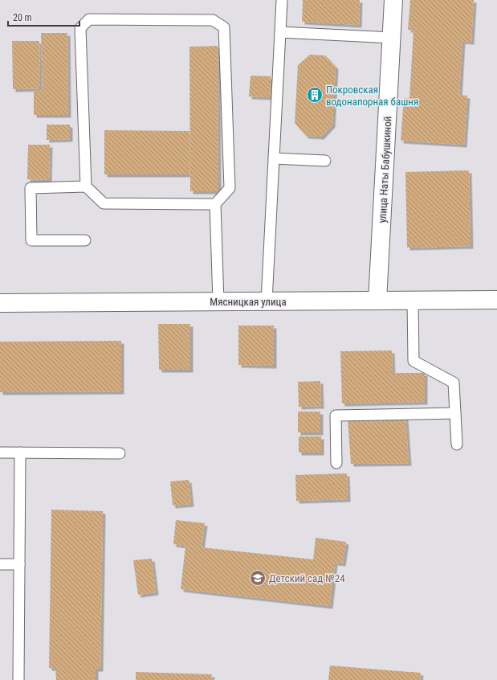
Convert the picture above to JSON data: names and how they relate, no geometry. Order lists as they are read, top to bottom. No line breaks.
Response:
{"streets":{"street":["улица Наты Бабушкиной","Мясницкая улица"]},"crossings":[["улица Наты Бабушкиной","Мясницкая улица"]],"places":{"building":["Покровская водонапорная башня"],"school or university":["Детский сад №24"]},"scale_bar":"20 m"}
